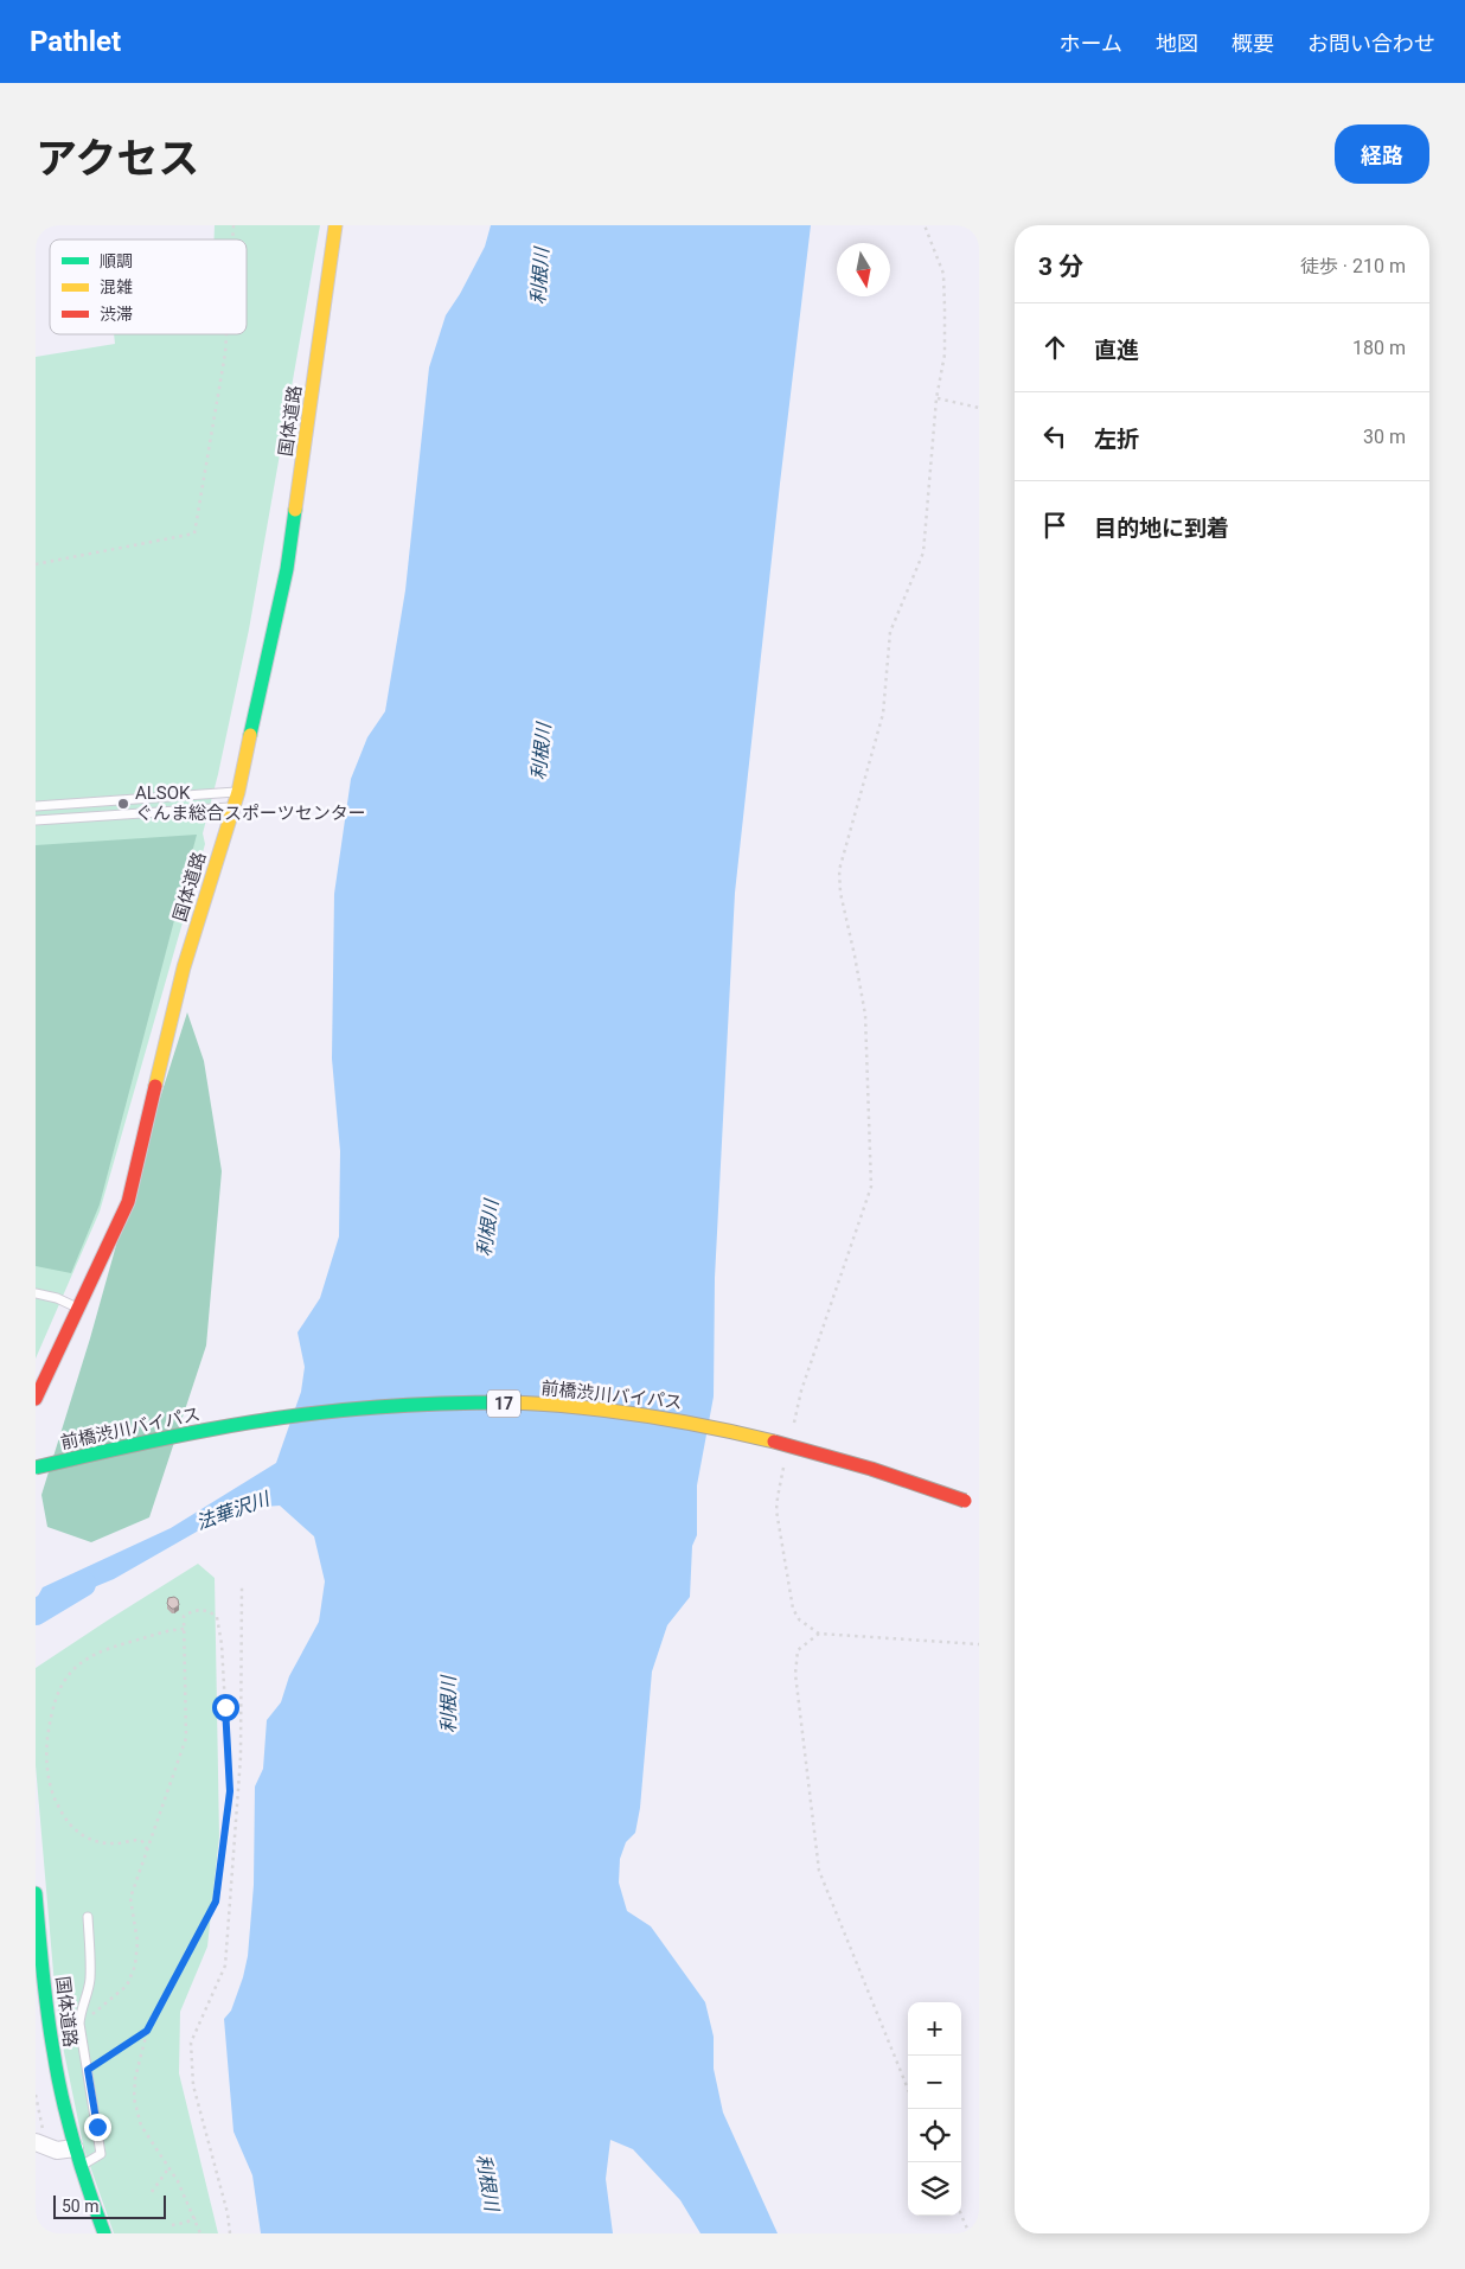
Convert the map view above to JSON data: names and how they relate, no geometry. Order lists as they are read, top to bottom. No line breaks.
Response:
{"streets":{"main road":["国体道路","前橋渋川バイパス","17"]},"water":["利根川","法華沢川"],"places":["ALSOK ぐんま総合スポーツセンター"],"legend":["順調","混雑","渋滞"],"scale_bar":"50 m","north":"bottom","page":{"header":"Pathlet","nav":["ホーム","地図","概要","お問い合わせ"],"title":"アクセス","buttons":"経路","heading":["3 分","徒歩 · 210 m"],"list":[["直進","180 m"],["左折","30 m"],"目的地に到着"],"map_buttons":["+","−"],"scale":"50 m"}}
